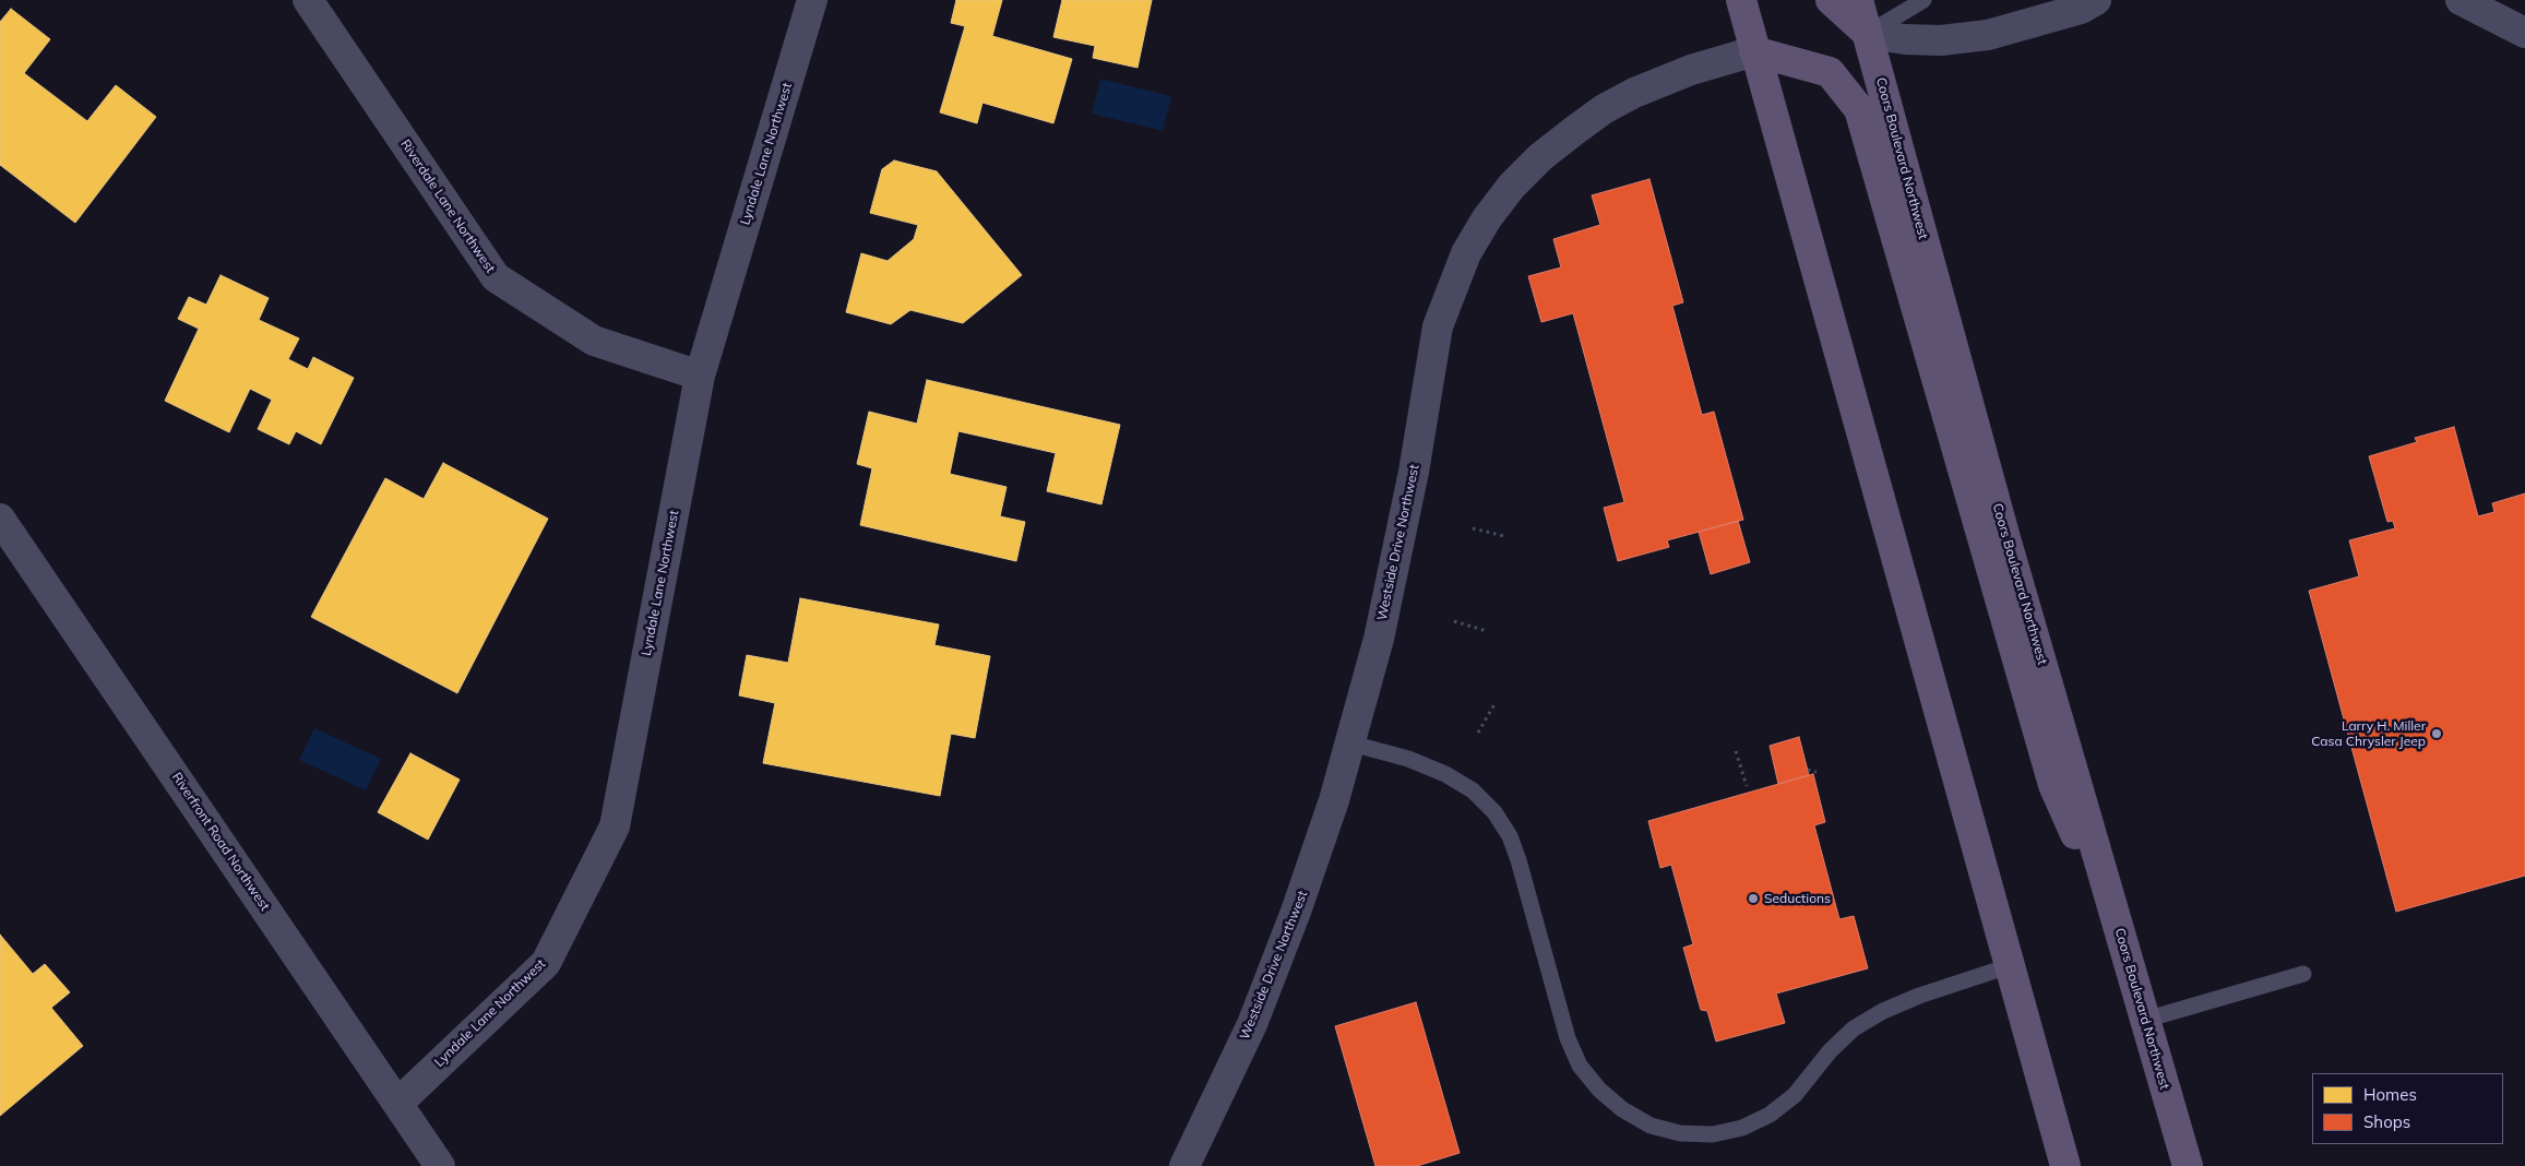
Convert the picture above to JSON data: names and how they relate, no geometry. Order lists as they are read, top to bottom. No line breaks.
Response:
{"streets":{"main road":["Coors Boulevard Northwest"],"street":["Lyndale Lane Northwest","Riverdale Lane Northwest","Westside Drive Northwest","Riverfront Road Northwest"]},"crossings":[["Lyndale Lane Northwest","Riverdale Lane Northwest"],["Lyndale Lane Northwest","Riverfront Road Northwest"]],"places":["Larry H. Miller Casa Chrysler Jeep","Seductions"],"legend":["Homes","Shops"]}
